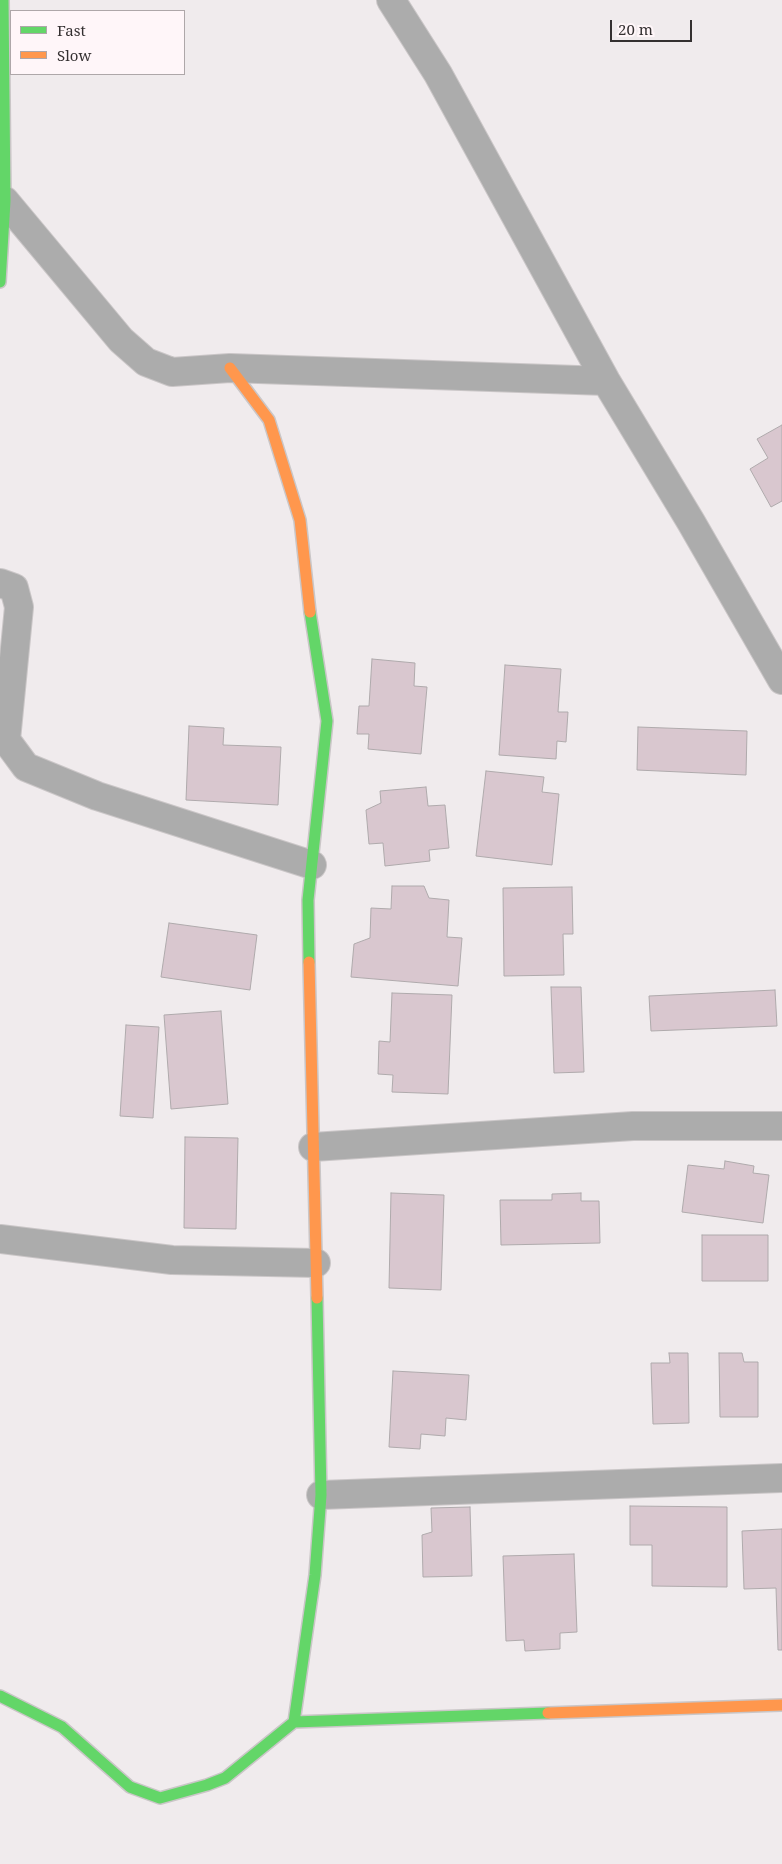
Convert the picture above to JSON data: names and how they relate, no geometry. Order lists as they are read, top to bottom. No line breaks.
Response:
{"legend":["Fast","Slow"],"scale_bar":"20 m"}
